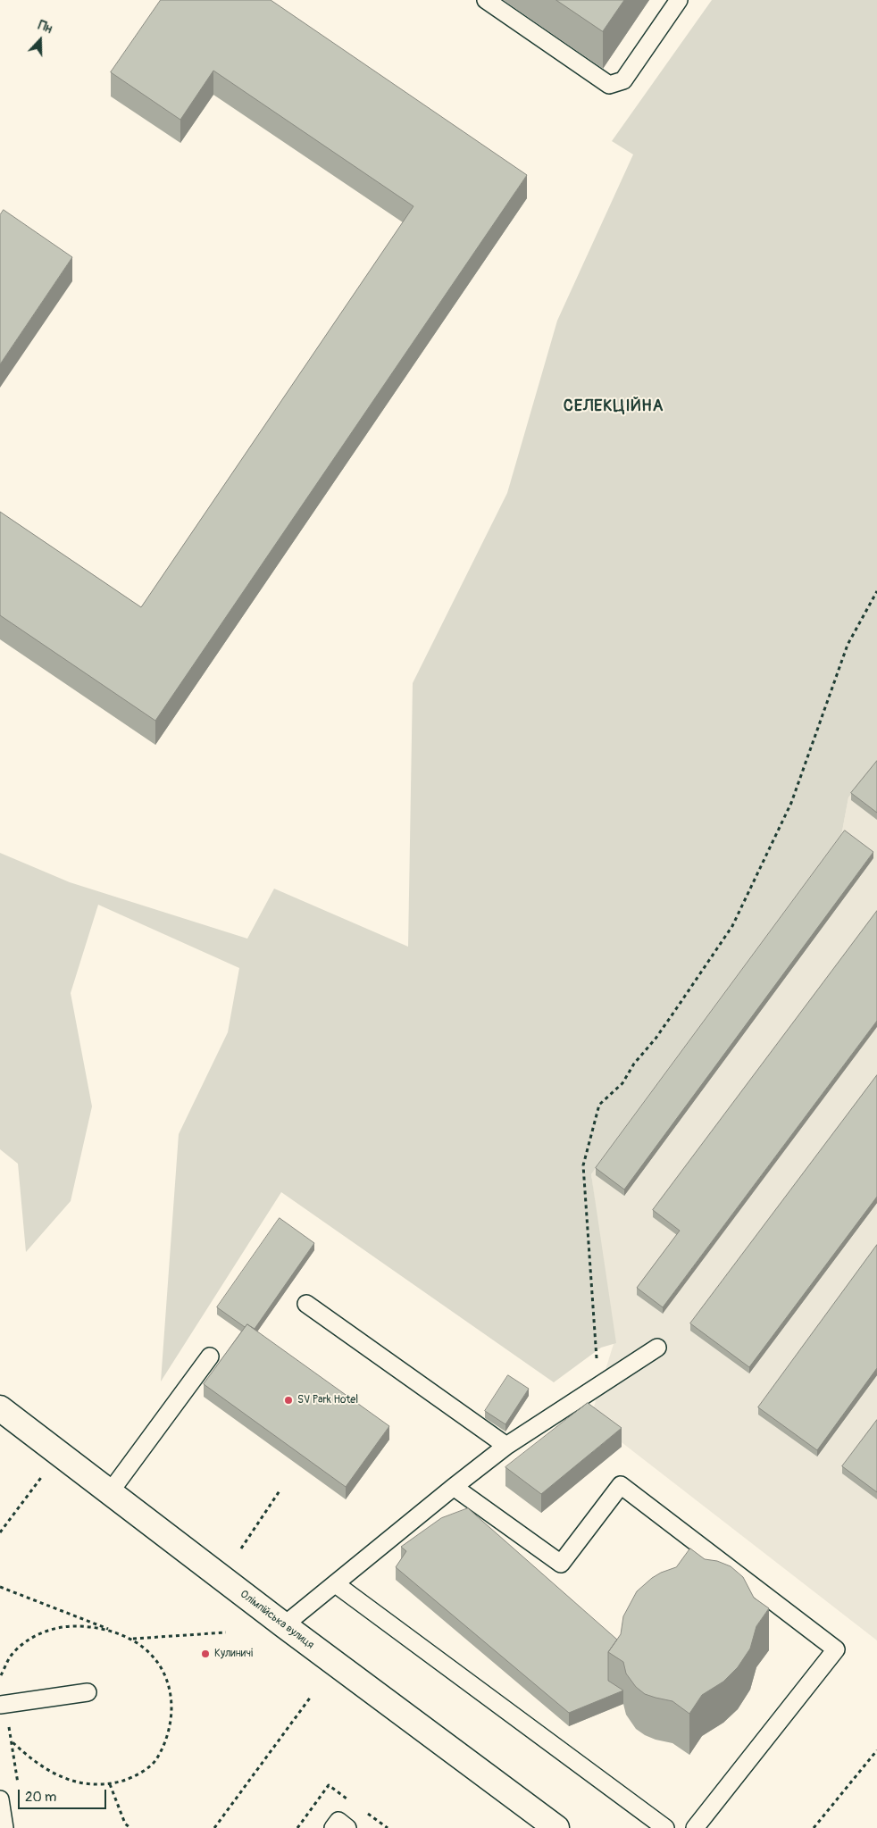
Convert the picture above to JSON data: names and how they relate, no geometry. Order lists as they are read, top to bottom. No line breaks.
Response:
{"streets":{"street":["Олімпійська вулиця"]},"districts":["СЕЛЕКЦІЙНА"],"places":["SV Park Hotel","Кулиничі"],"scale_bar":"20 m","north":"top"}
